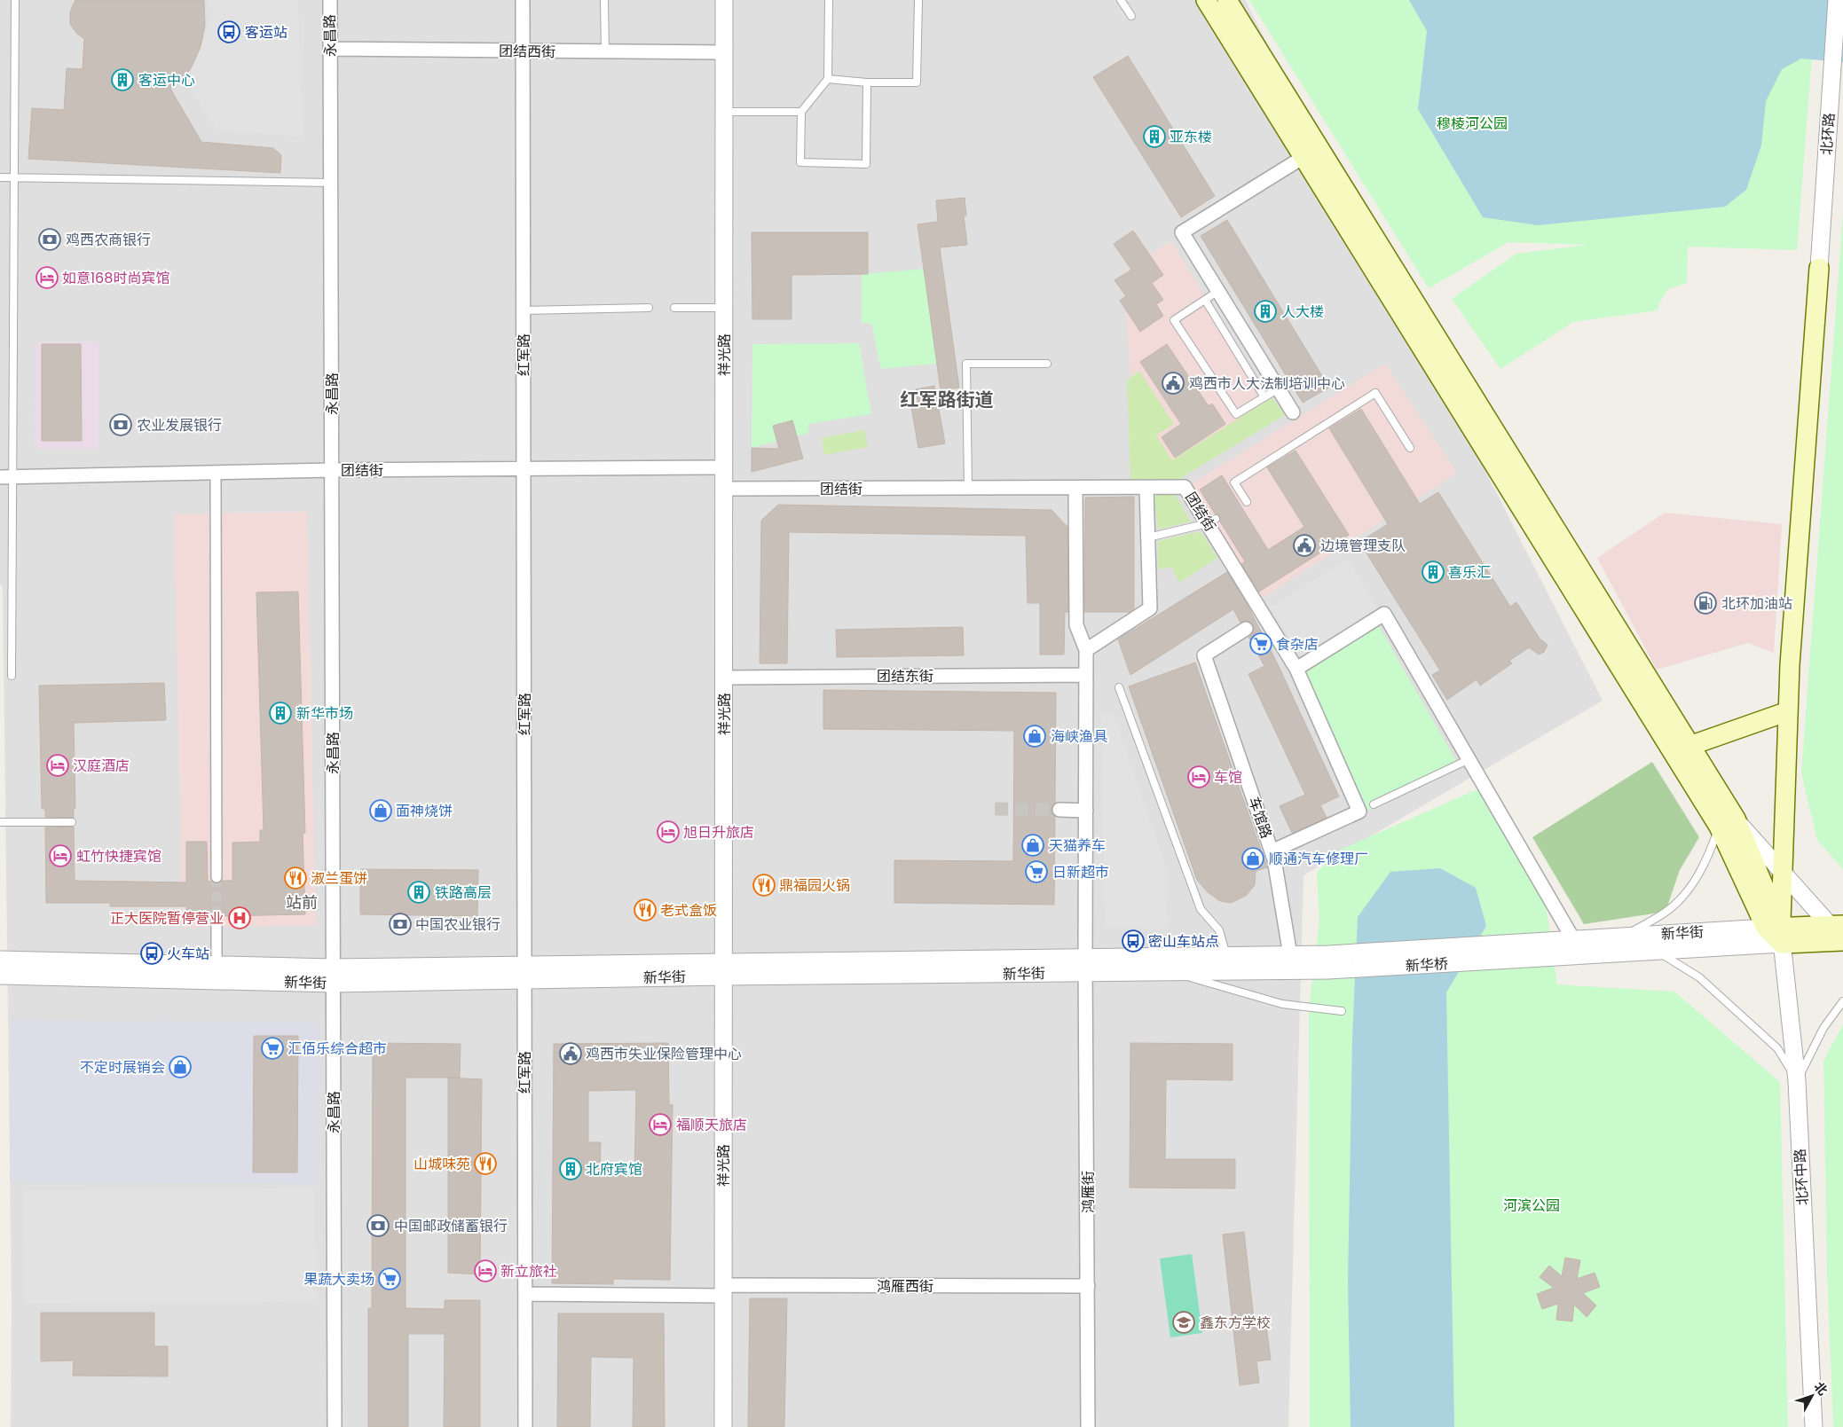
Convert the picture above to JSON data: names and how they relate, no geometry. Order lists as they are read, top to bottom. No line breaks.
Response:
{"streets":{"main road":["新华街"],"street":["永昌路","团结西街","北环路","红军路","祥光路","团结街","团结东街","车馆路","新华桥","北环中路","鸿雁街","鸿雁西街"]},"crossings":[["永昌路","团结西街"],["永昌路","团结街"],["永昌路","新华街"],["团结西街","红军路"],["团结西街","祥光路"],["红军路","团结街"],["红军路","新华街"],["红军路","鸿雁西街"],["祥光路","团结街"],["祥光路","团结东街"],["祥光路","新华街"],["祥光路","鸿雁西街"],["团结街","车馆路"],["团结东街","鸿雁街"],["车馆路","新华街"],["新华街","新华桥"],["新华街","北环中路"],["新华街","鸿雁街"],["鸿雁街","鸿雁西街"]],"districts":["红军路街道","站前"],"parks":["穆棱河公园","河滨公园"],"places":{"bus stop":["客运站","密山车站点","火车站"],"building":["客运中心","亚东楼","人大楼","喜乐汇","新华市场","铁路高层","北府宾馆"],"bank":["鸡西农商银行","农业发展银行","中国农业银行","中国邮政储蓄银行"],"hotel":["如意168时尚宾馆","汉庭酒店","车馆","旭日升旅店","虹竹快捷宾馆","福顺天旅店","新立旅社"],"public building":["鸡西市人大法制培训中心","边境管理支队","鸡西市失业保险管理中心"],"fuel station":["北环加油站"],"supermarket":["食杂店","日新超市","汇佰乐综合超市","果蔬大卖场"],"shop":["海峡渔具","面神烧饼","天猫养车","顺通汽车修理厂","不定时展销会"],"restaurant":["淑兰蛋饼","鼎福园火锅","老式盒饭","山城味苑"],"hospital":["正大医院暂停营业"],"school or university":["鑫东方学校"]},"north":"top right"}
